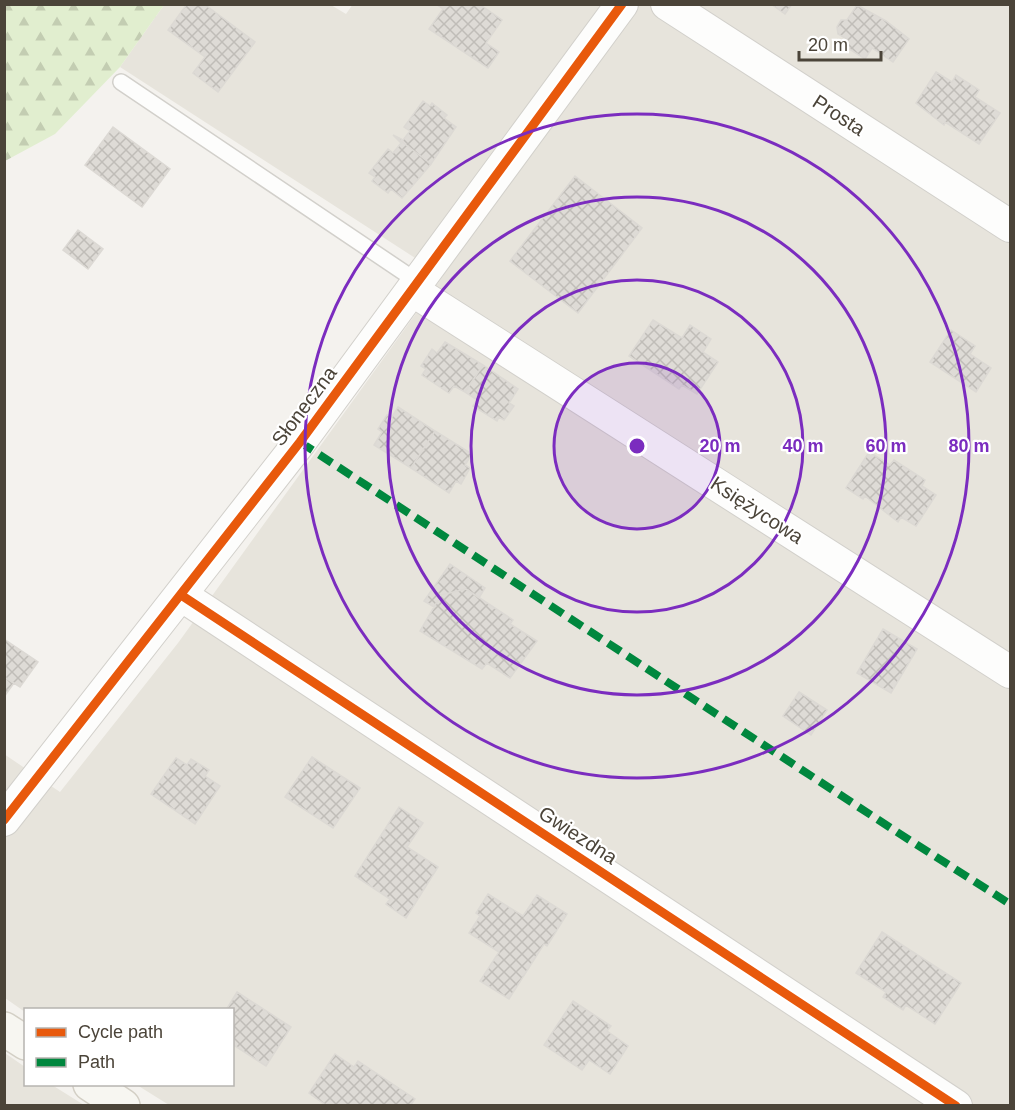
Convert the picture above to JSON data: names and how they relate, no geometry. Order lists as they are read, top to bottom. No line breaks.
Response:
{"streets":{"street":["Prosta","Słoneczna","Księżycowa","Gwiezdna"]},"crossings":[["Słoneczna","Księżycowa"],["Słoneczna","Gwiezdna"]],"legend":["Cycle path","Path"],"scale_bar":"20 m","rings":["20 m","40 m","60 m","80 m"]}
